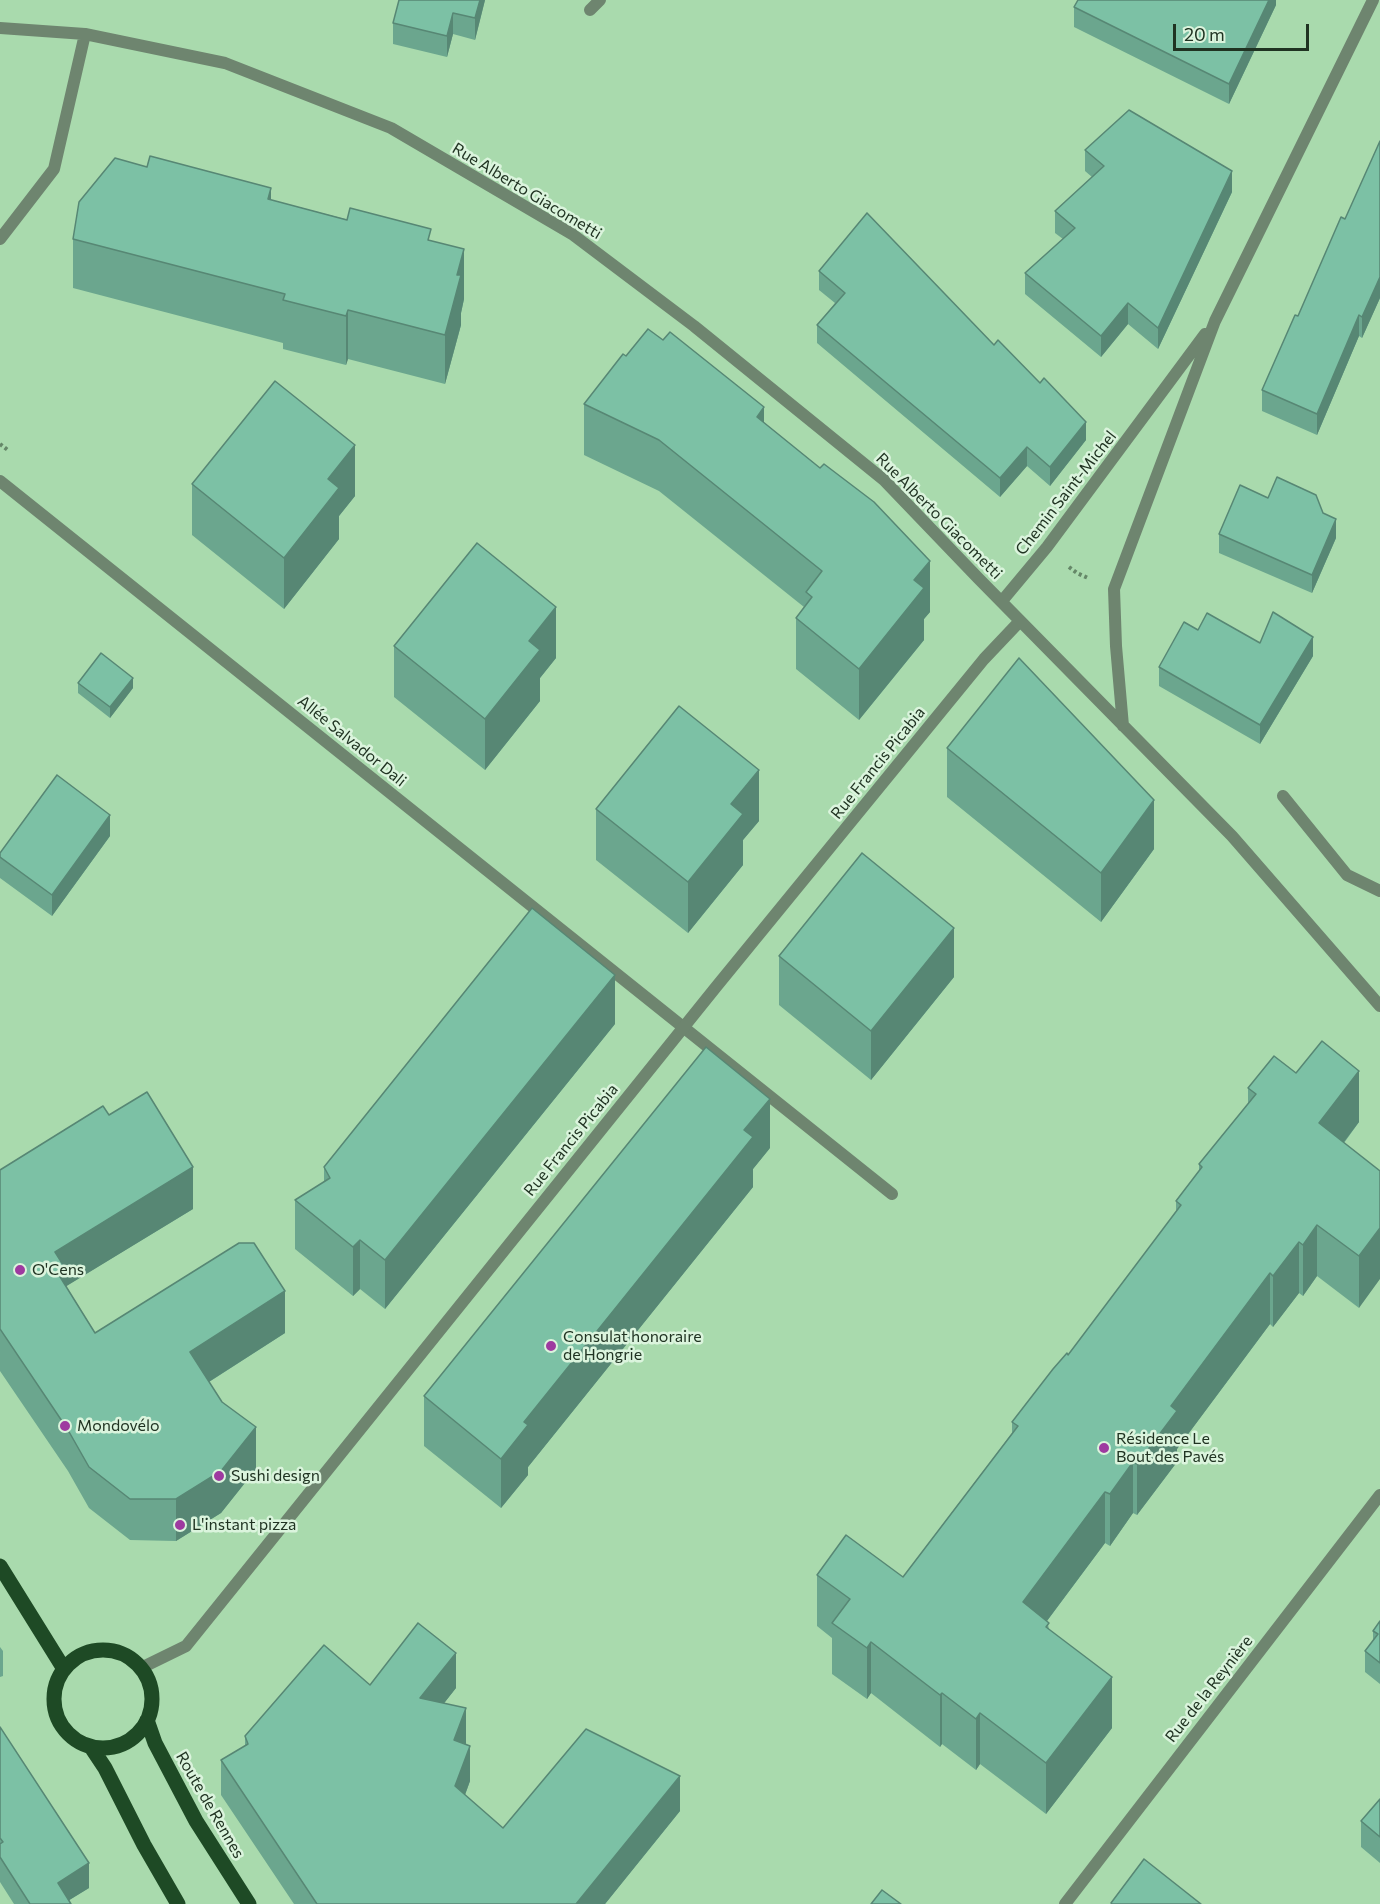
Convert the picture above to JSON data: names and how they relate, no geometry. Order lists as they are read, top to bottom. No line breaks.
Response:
{"streets":{"main road":["Route de Rennes"],"street":["Rue Alberto Giacometti","Chemin Saint-Michel","Allée Salvador Dali","Rue Francis Picabia","Rue de la Reynière"]},"crossings":[["Rue Alberto Giacometti","Chemin Saint-Michel"],["Allée Salvador Dali","Rue Francis Picabia"],["Rue Francis Picabia","Route de Rennes"]],"places":["O'Cens","Consulat honoraire de Hongrie","Mondovélo","Résidence Le Bout des Pavés","Sushi design","L'instant pizza"],"scale_bar":"20 m"}
